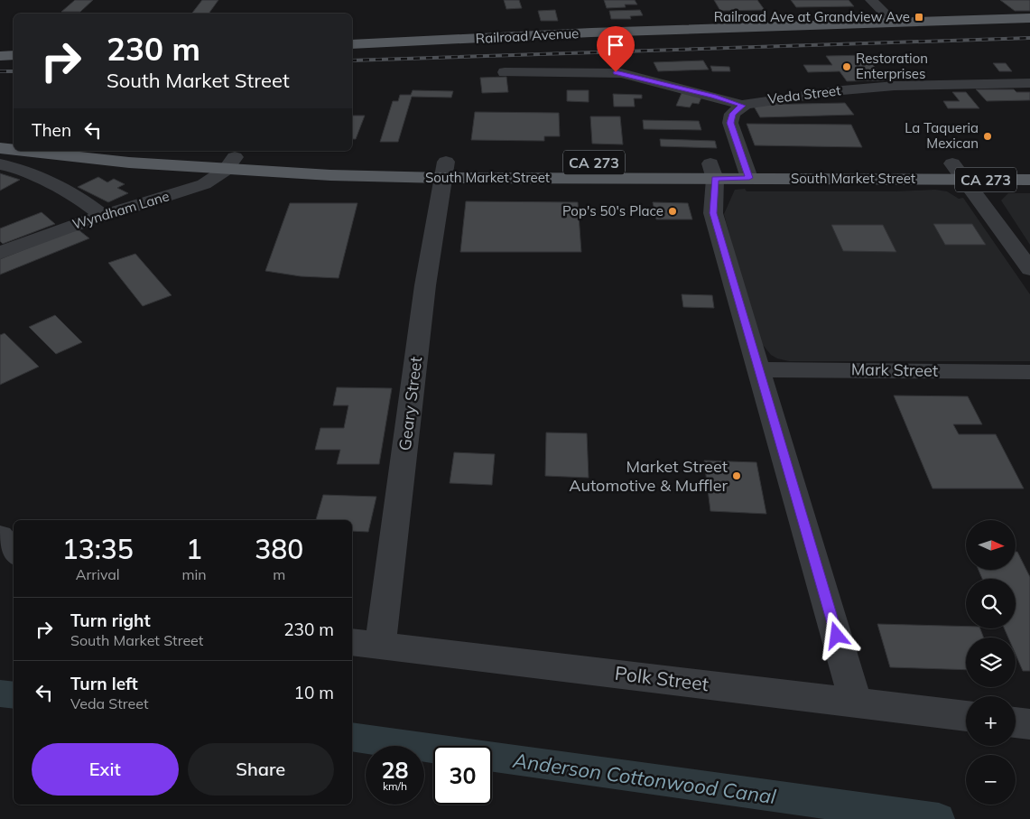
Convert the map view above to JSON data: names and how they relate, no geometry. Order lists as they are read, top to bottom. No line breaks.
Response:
{"streets":{"main road":["Railroad Avenue","CA 273","South Market Street"],"street":["Veda Street","Wyndham Lane","Mark Street","Geary Street","Polk Street"]},"crossings":[["South Market Street","Wyndham Lane"],["South Market Street","Geary Street"],["Geary Street","Polk Street"]],"water":["Anderson Cottonwood Canal"],"places":{"transit":["Railroad Ave at Grandview Ave"],"other":["Restoration Enterprises","La Taqueria Mexican","Pop's 50's Place","Market Street Automotive & Muffler"]},"north":"right","page":{"turn":["230 m","South Market Street"],"then":"Then","map_buttons":["+","−"],"eta":["13:35","Arrival","1","min","380","m"],"list":[{"name":"Turn right","note":"South Market Street","value":"230 m"},{"name":"Turn left","note":"Veda Street","value":"10 m"}],"buttons":["Exit","Share"],"speed":"28 km/h","limit":"30"}}
